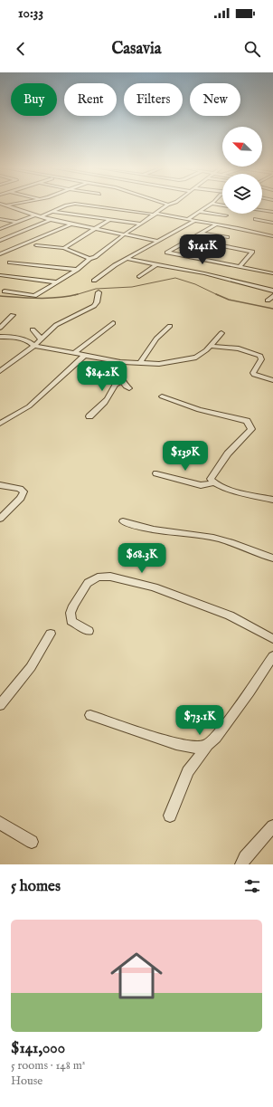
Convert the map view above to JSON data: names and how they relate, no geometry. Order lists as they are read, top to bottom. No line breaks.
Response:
{"north":"top left","page":{"status":"10:33","header":"Casavia","chip":["Buy","Rent","Filters","New"],"price":["$141K","$84.2K","$139K","$68.3K","$73.1K"],"heading":"5 homes","list":[{"name":"$141,000","note":"5 rooms · 148 m² · House"}]}}
